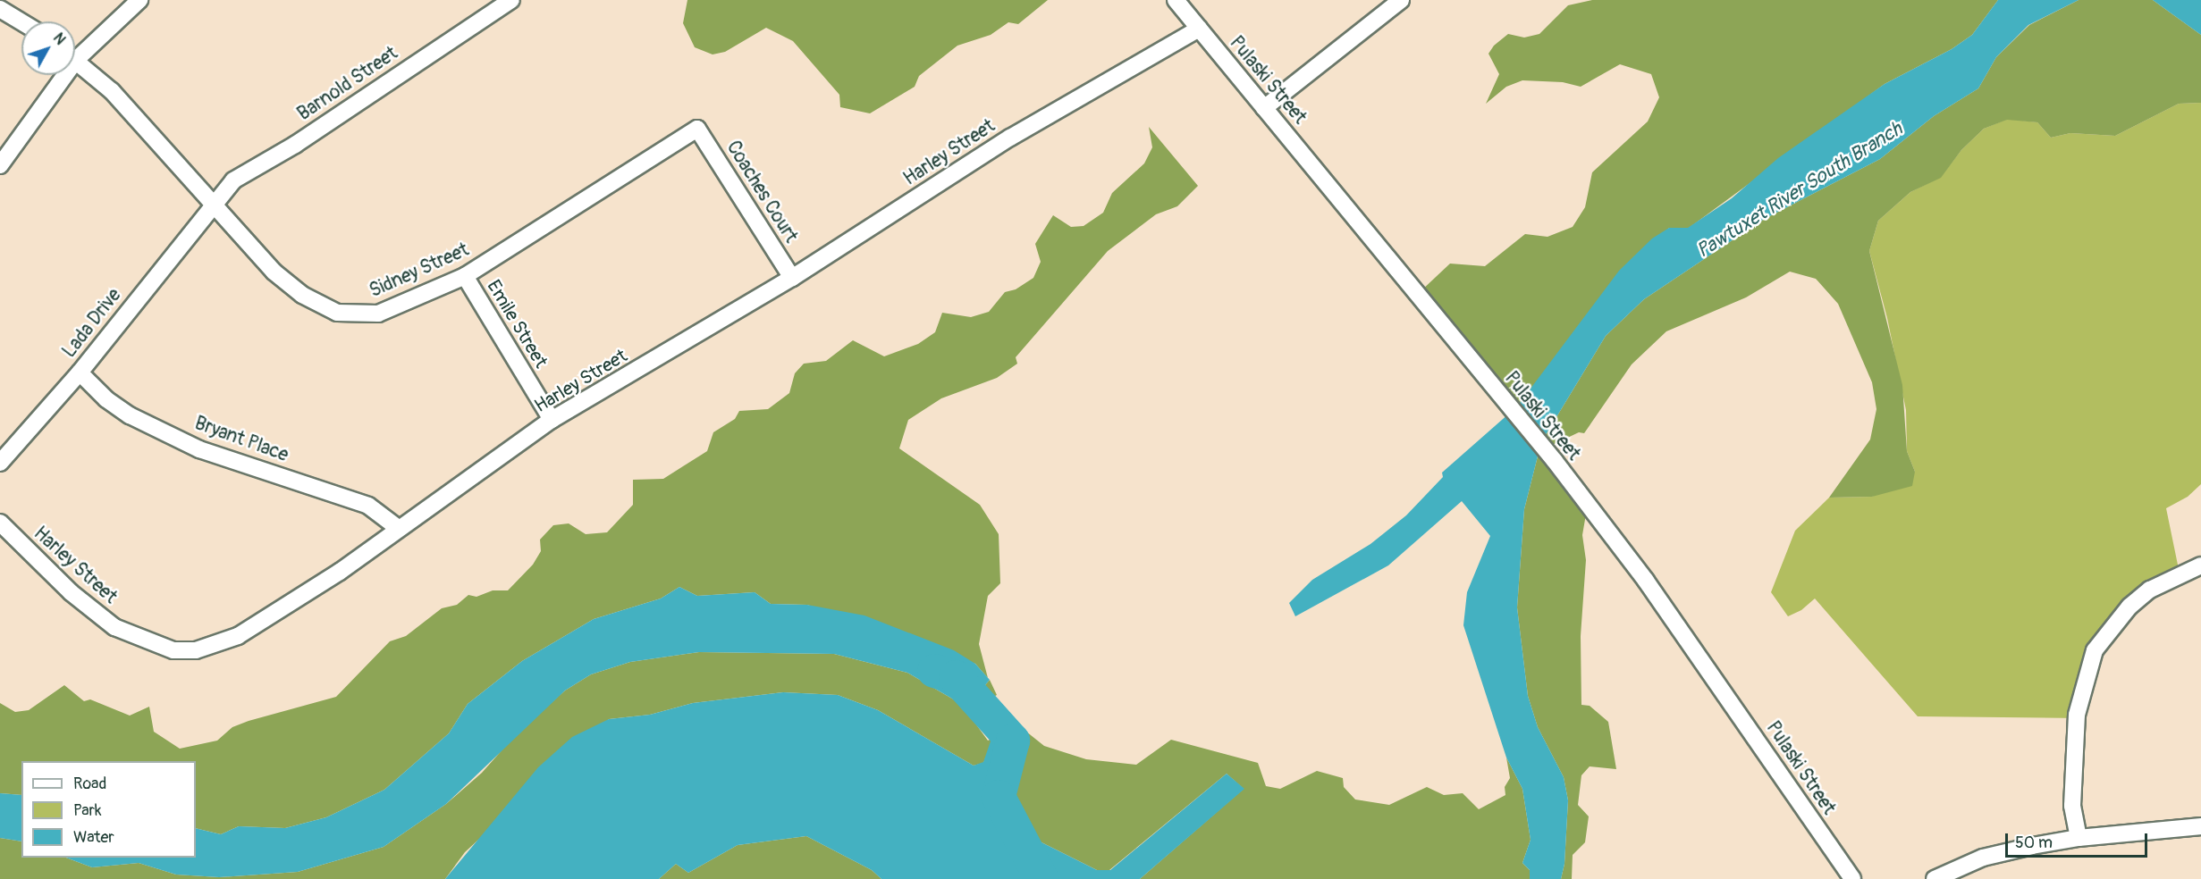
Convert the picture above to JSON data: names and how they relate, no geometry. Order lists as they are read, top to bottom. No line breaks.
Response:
{"streets":{"street":["Pulaski Street","Barnold Street","Harley Street","Coaches Court","Sidney Street","Lada Drive","Emile Street","Bryant Place"]},"crossings":[["Pulaski Street","Harley Street"],["Barnold Street","Sidney Street"],["Barnold Street","Lada Drive"],["Harley Street","Coaches Court"],["Harley Street","Emile Street"],["Harley Street","Bryant Place"],["Coaches Court","Sidney Street"],["Sidney Street","Lada Drive"],["Sidney Street","Emile Street"],["Lada Drive","Bryant Place"]],"water":["Pawtuxet River South Branch"],"legend":["Road","Park","Water"],"scale_bar":"50 m","north":"top right"}
